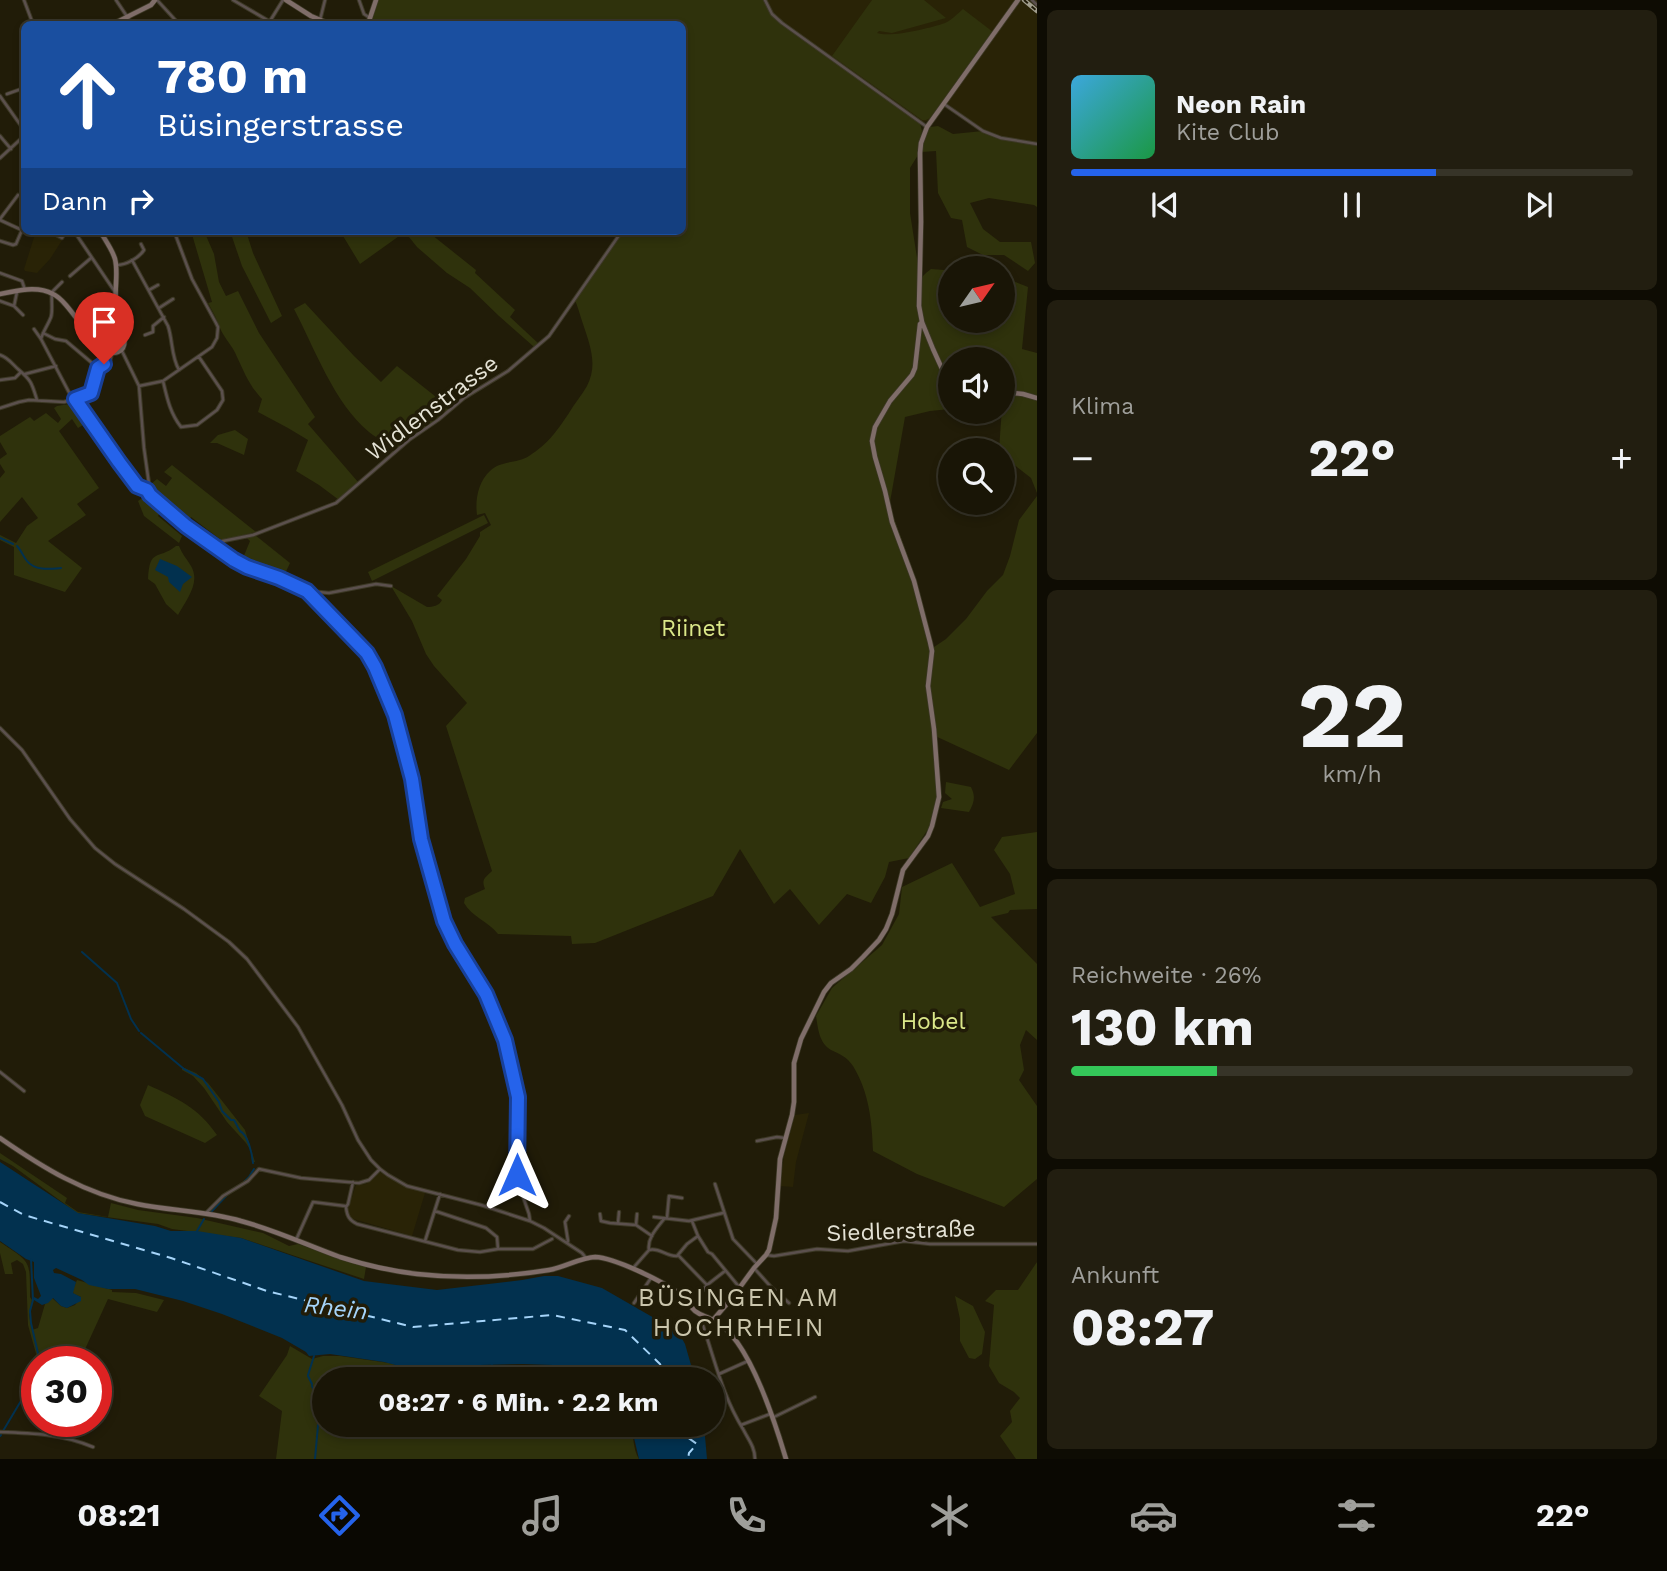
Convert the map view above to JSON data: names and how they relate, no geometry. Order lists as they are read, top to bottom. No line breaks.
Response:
{"streets":{"street":["Widlenstrasse","Siedlerstraße"]},"districts":["BÜSINGEN AM HOCHRHEIN"],"water":["Rhein"],"parks":["Riinet","Hobel"],"north":"top right","page":{"turn":["780 m","Büsingerstrasse"],"song":["Neon Rain","Kite Club"],"then":"Dann","tile":["Klima",["22","km/h"],["Reichweite · 26%","130 km"],["Ankunft","08:27"]],"heat":["−","22°","+"],"limit":"30","trip":"08:27 · 6 Min. · 2.2 km","tabs":["08:21","22°"]}}
